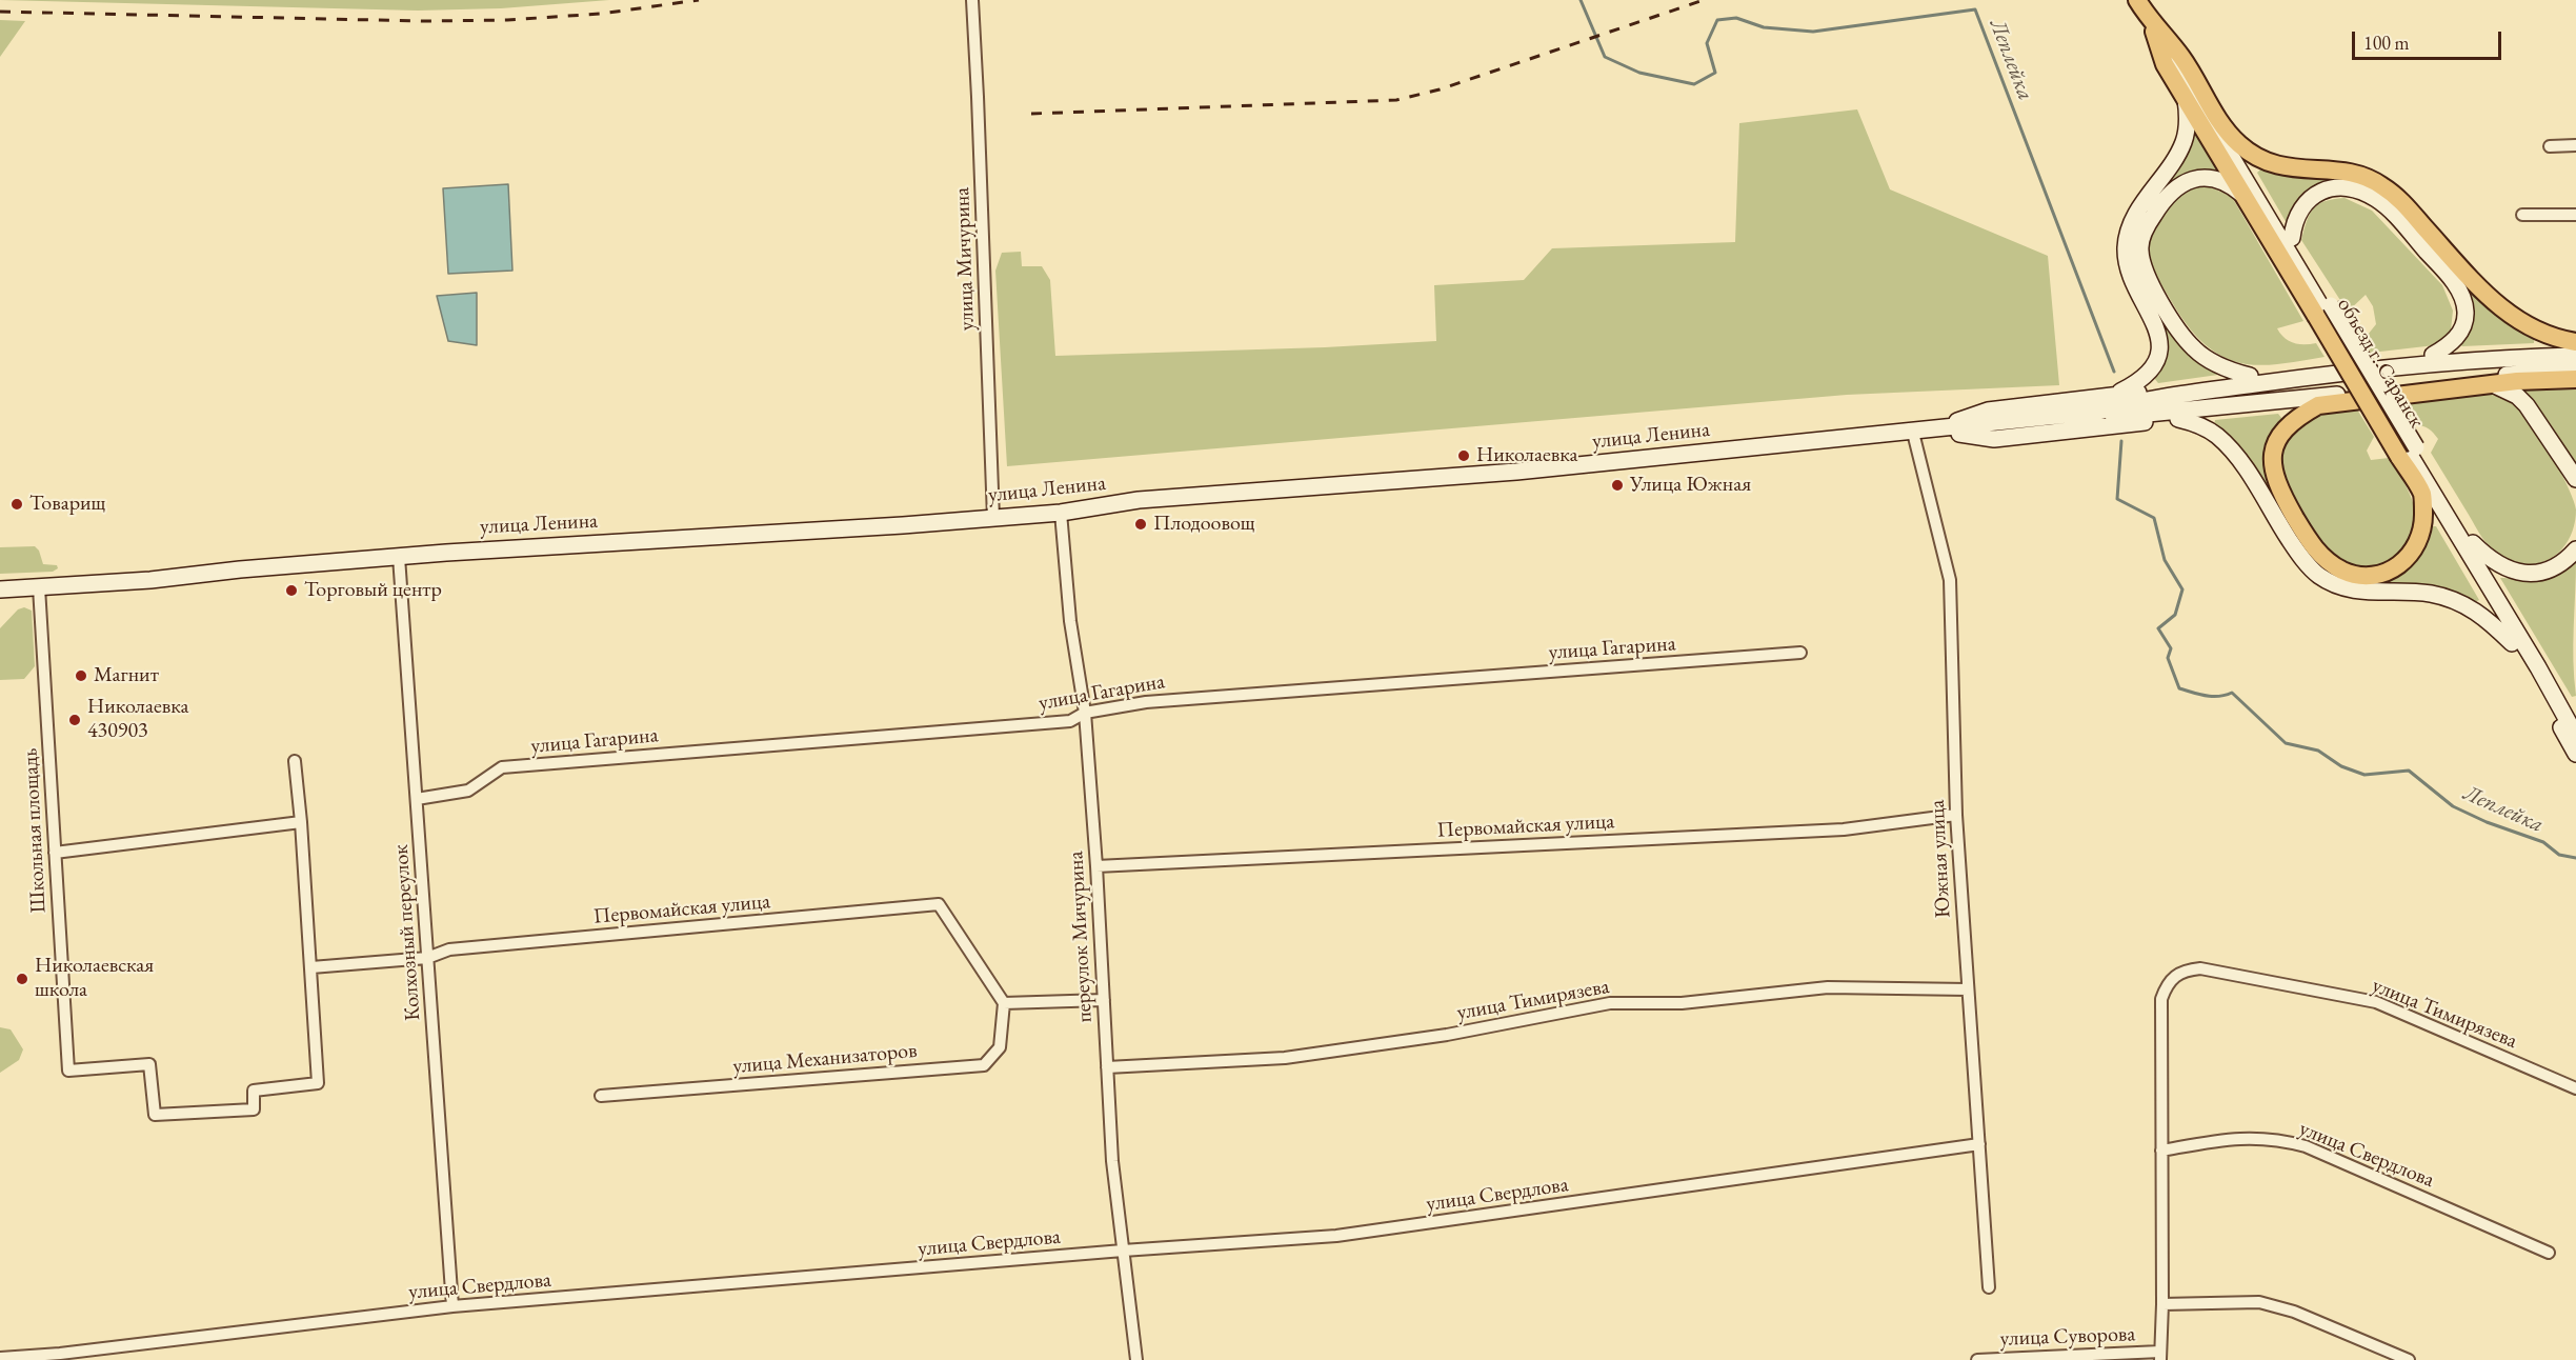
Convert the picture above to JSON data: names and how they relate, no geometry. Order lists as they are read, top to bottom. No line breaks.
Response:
{"streets":{"main road":["объезд г. Саранск","улица Ленина"],"street":["улица Мичурина","улица Гагарина","Первомайская улица","Школьная площадь","Южная улица","Колхозный переулок","переулок Мичурина","улица Тимирязева","улица Механизаторов","улица Свердлова","улица Суворова"]},"crossings":[["улица Мичурина","улица Ленина"],["улица Ленина","Школьная площадь"],["улица Ленина","Южная улица"],["улица Ленина","Колхозный переулок"],["улица Ленина","переулок Мичурина"],["улица Гагарина","Колхозный переулок"],["улица Гагарина","переулок Мичурина"],["Первомайская улица","Школьная площадь"],["Первомайская улица","Южная улица"],["Первомайская улица","Колхозный переулок"],["Первомайская улица","переулок Мичурина"],["Первомайская улица","улица Механизаторов"],["Южная улица","улица Тимирязева"],["Южная улица","улица Свердлова"],["Колхозный переулок","улица Свердлова"],["переулок Мичурина","улица Тимирязева"],["переулок Мичурина","улица Свердлова"],["улица Тимирязева","улица Свердлова"]],"water":["Леплейка"],"places":["Николаевка","Улица Южная","Товарищ","Плодоовощ","Торговый центр","Магнит","Николаевка 430903","Николаевская школа"],"scale_bar":"100 m"}
